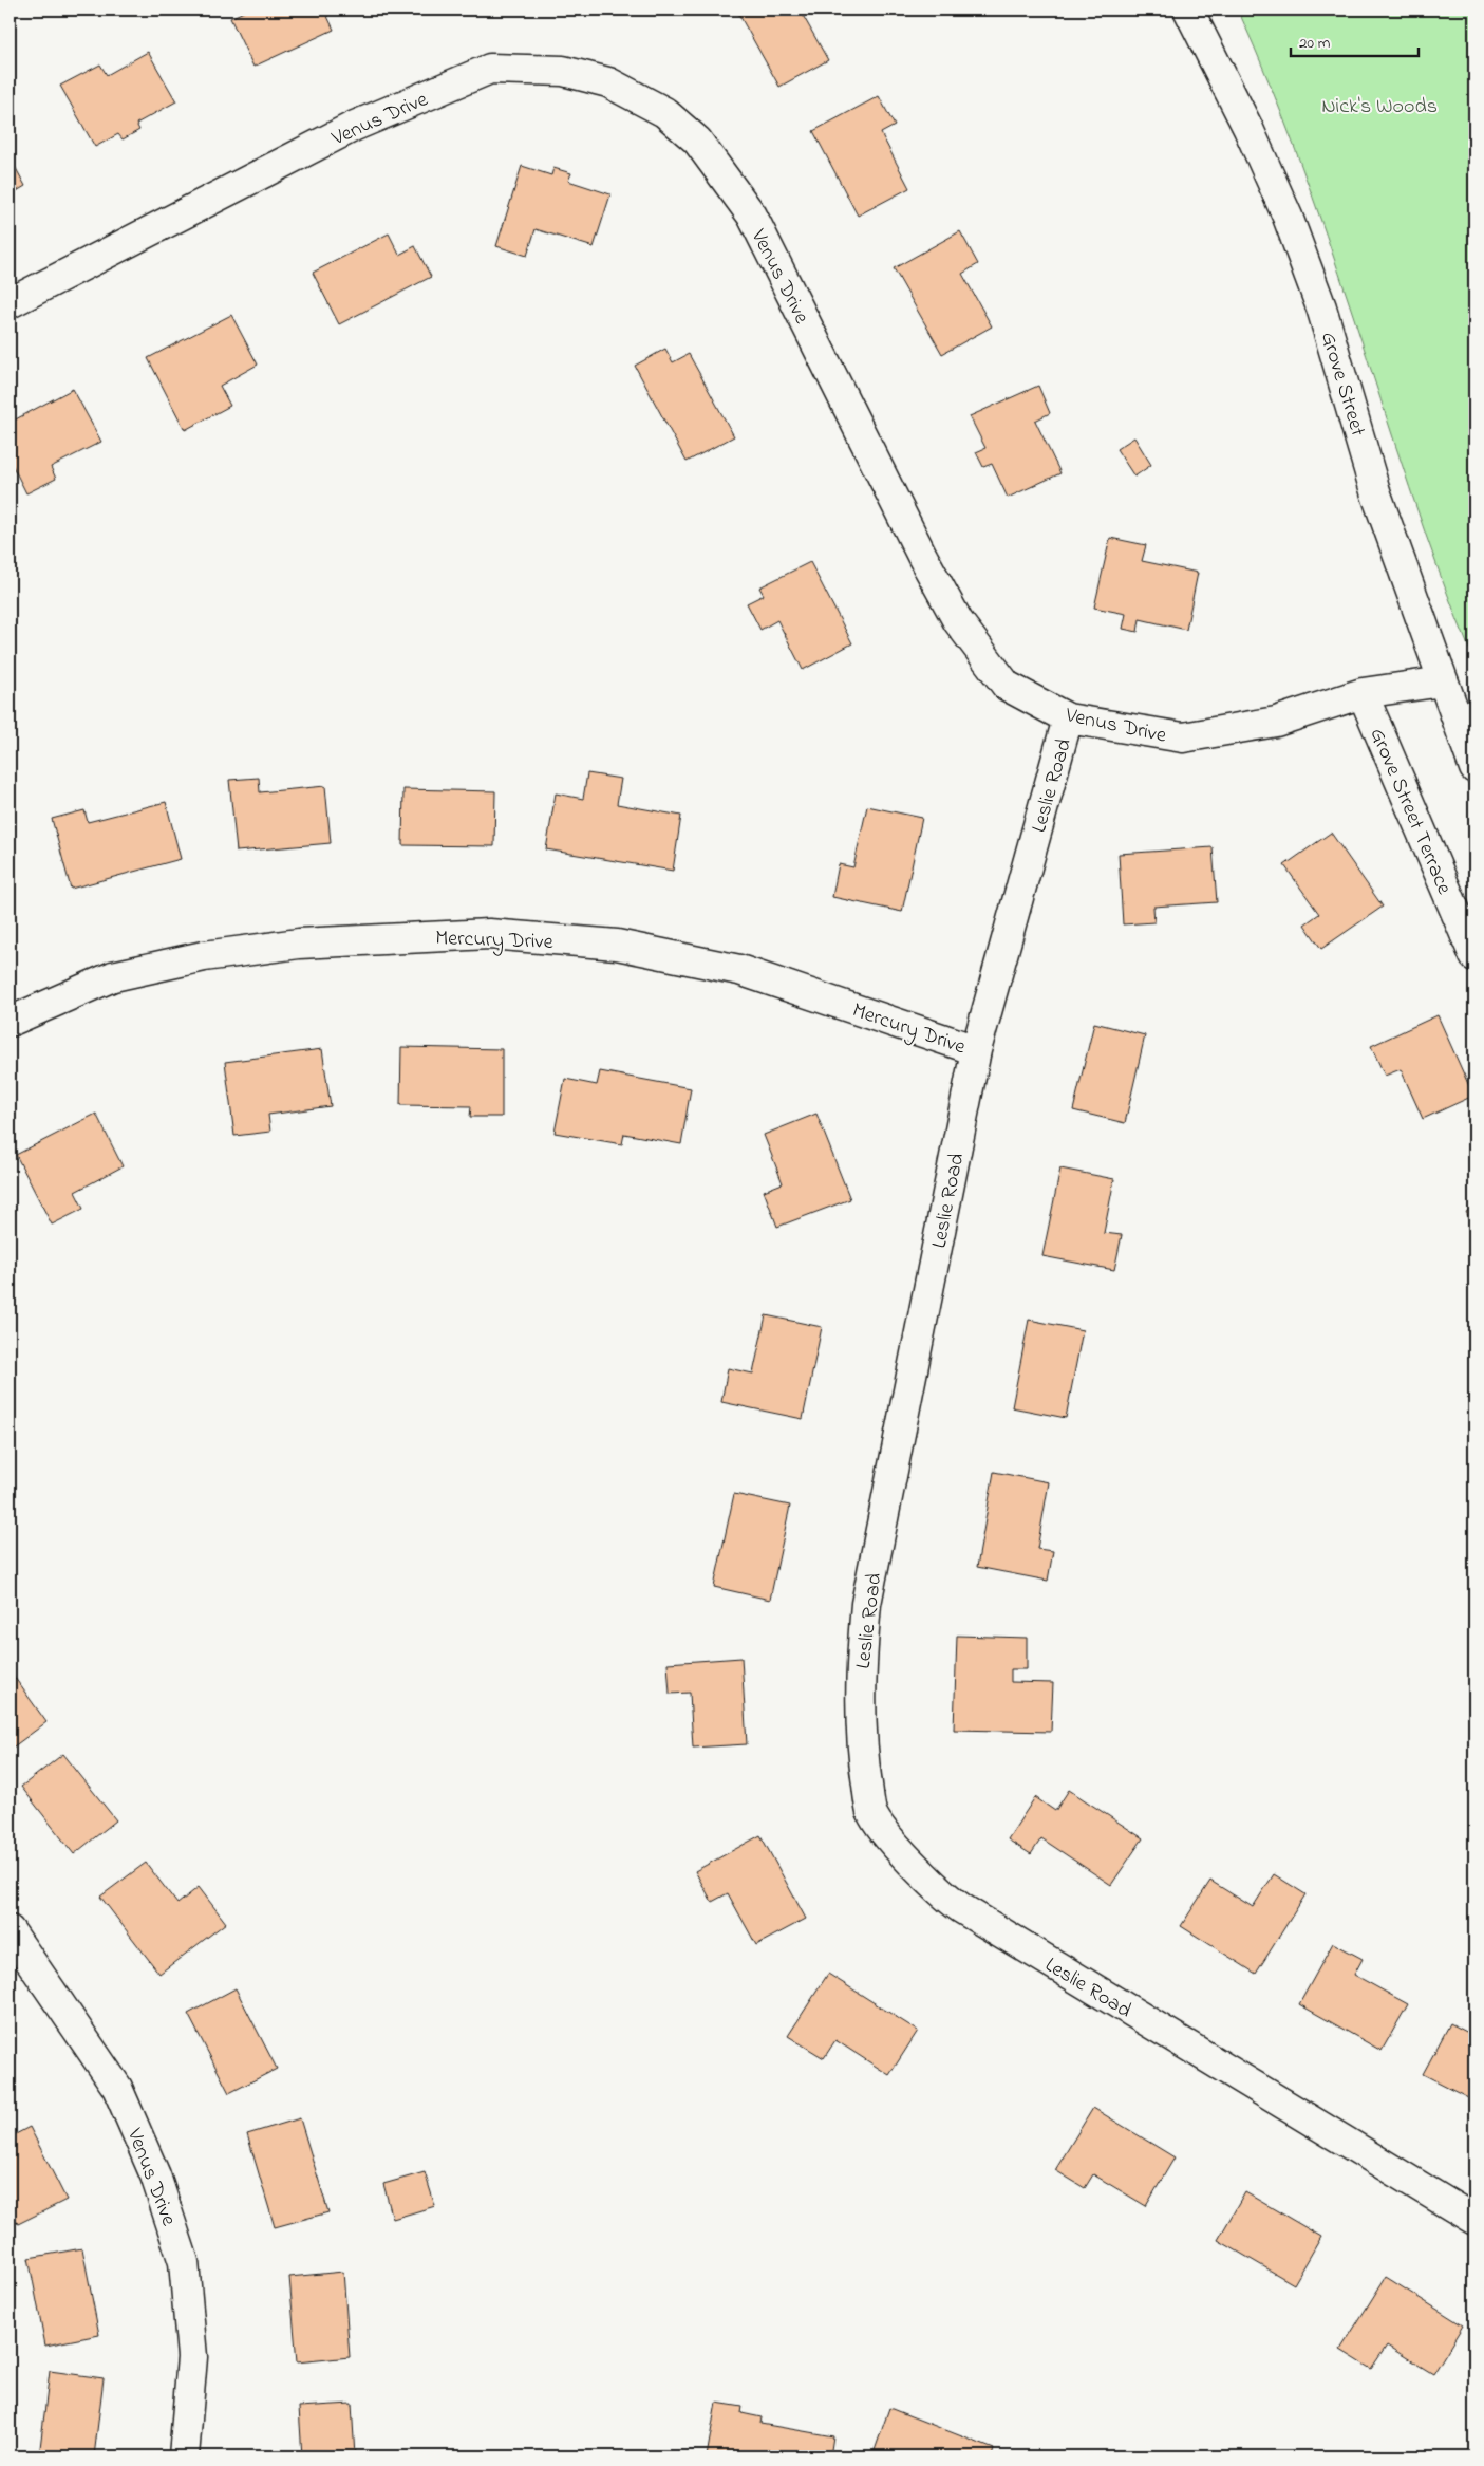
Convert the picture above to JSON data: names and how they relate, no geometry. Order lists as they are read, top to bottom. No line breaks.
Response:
{"streets":{"street":["Venus Drive","Grove Street","Leslie Road","Grove Street Terrace","Mercury Drive"]},"crossings":[["Venus Drive","Grove Street"],["Venus Drive","Leslie Road"],["Venus Drive","Grove Street Terrace"],["Leslie Road","Mercury Drive"]],"parks":["Nick's Woods"],"scale_bar":"20 m"}
